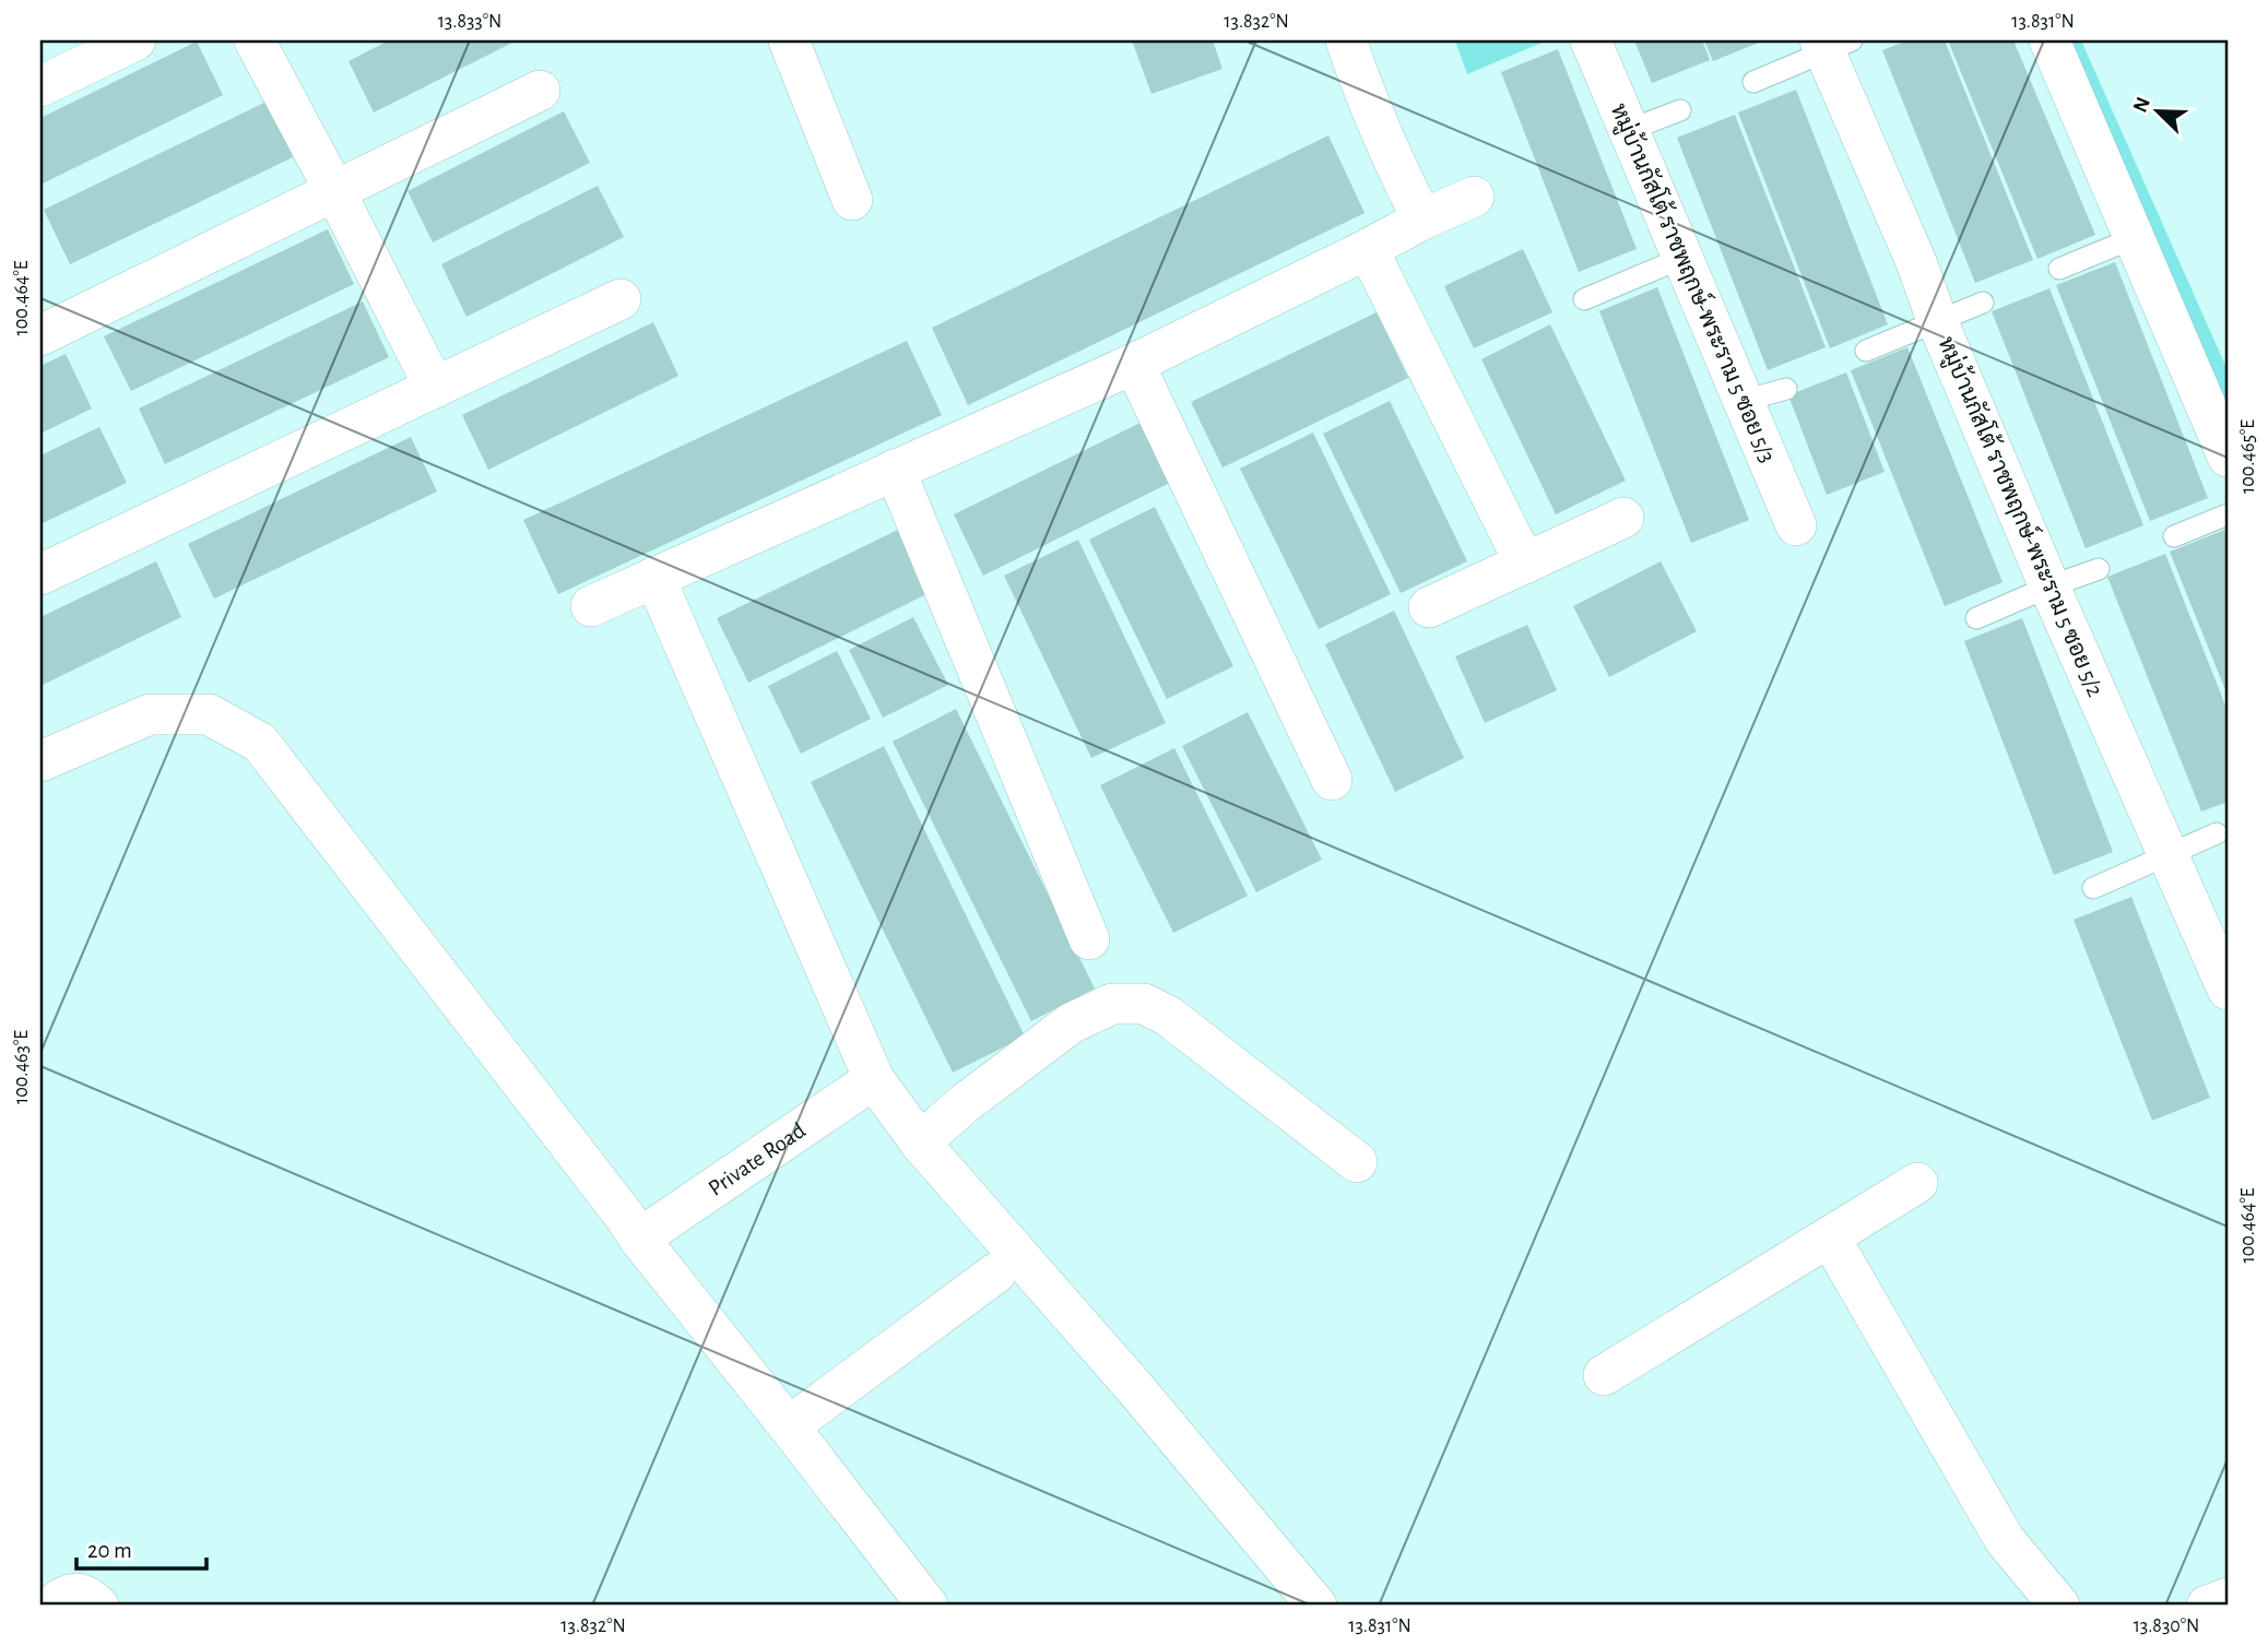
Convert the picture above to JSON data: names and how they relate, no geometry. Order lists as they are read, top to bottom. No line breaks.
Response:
{"streets":{"street":["หมู่บ้านกัสโต้ ราชพฤกษ์-พระราม 5 ซอย 5/3","หมู่บ้านกัสโต้ ราชพฤกษ์-พระราม 5 ซอย 5/2","Private Road"]},"scale_bar":"20 m","north":"top left","coordinates":["13.833°N","13.832°N","13.831°N","100.464°E","100.465°E","100.463°E","13.830°N"]}
